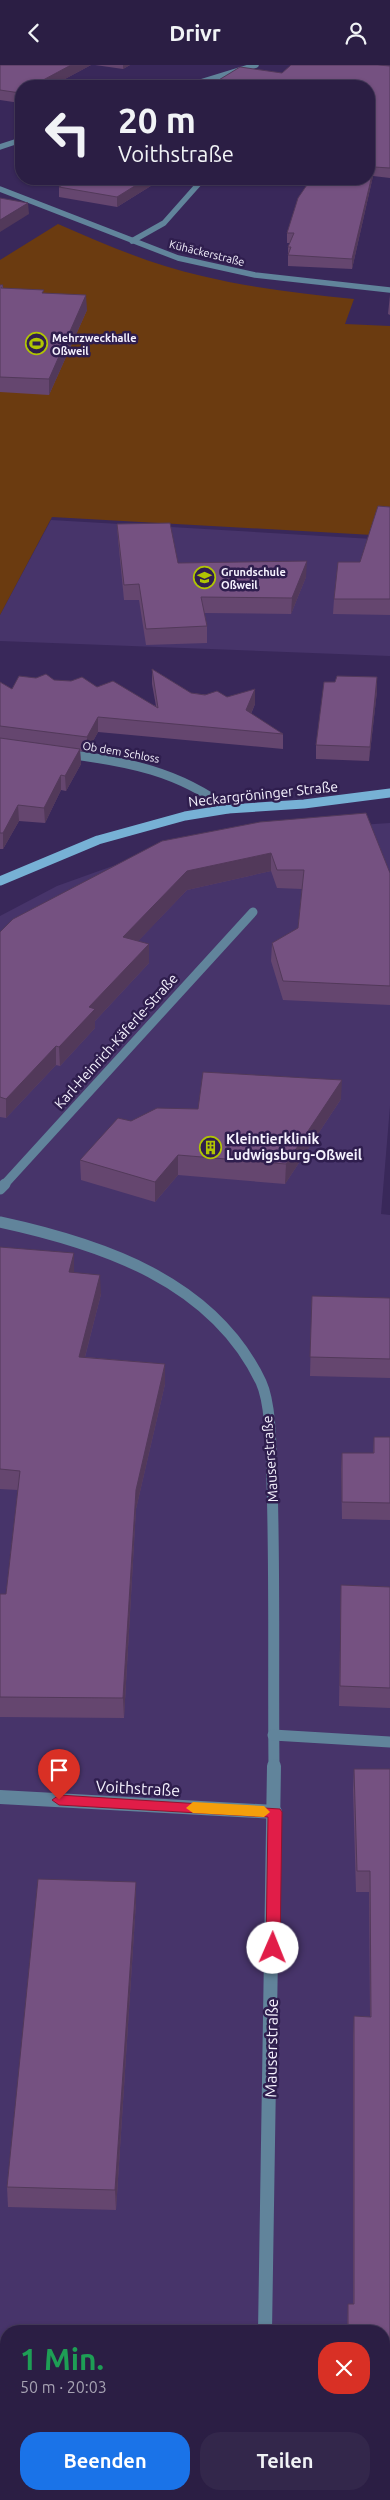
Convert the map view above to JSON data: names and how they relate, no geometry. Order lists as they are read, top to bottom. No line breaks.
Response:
{"streets":{"main road":["Neckargröninger Straße"],"street":["Kühäckerstraße","Ob dem Schloss","Karl-Heinrich-Käferle-Straße","Mauserstraße","Voithstraße"]},"crossings":[["Ob dem Schloss","Neckargröninger Straße"],["Mauserstraße","Voithstraße"]],"places":{"sports":["Mehrzweckhalle Oßweil"],"school or university":["Grundschule Oßweil"],"building":["Kleintierklinik Ludwigsburg-Oßweil"]},"page":{"header":"Drivr","turn":["20 m","Voithstraße"],"heading":["1 Min.","50 m · 20:03"],"buttons":["Beenden","Teilen"]}}
